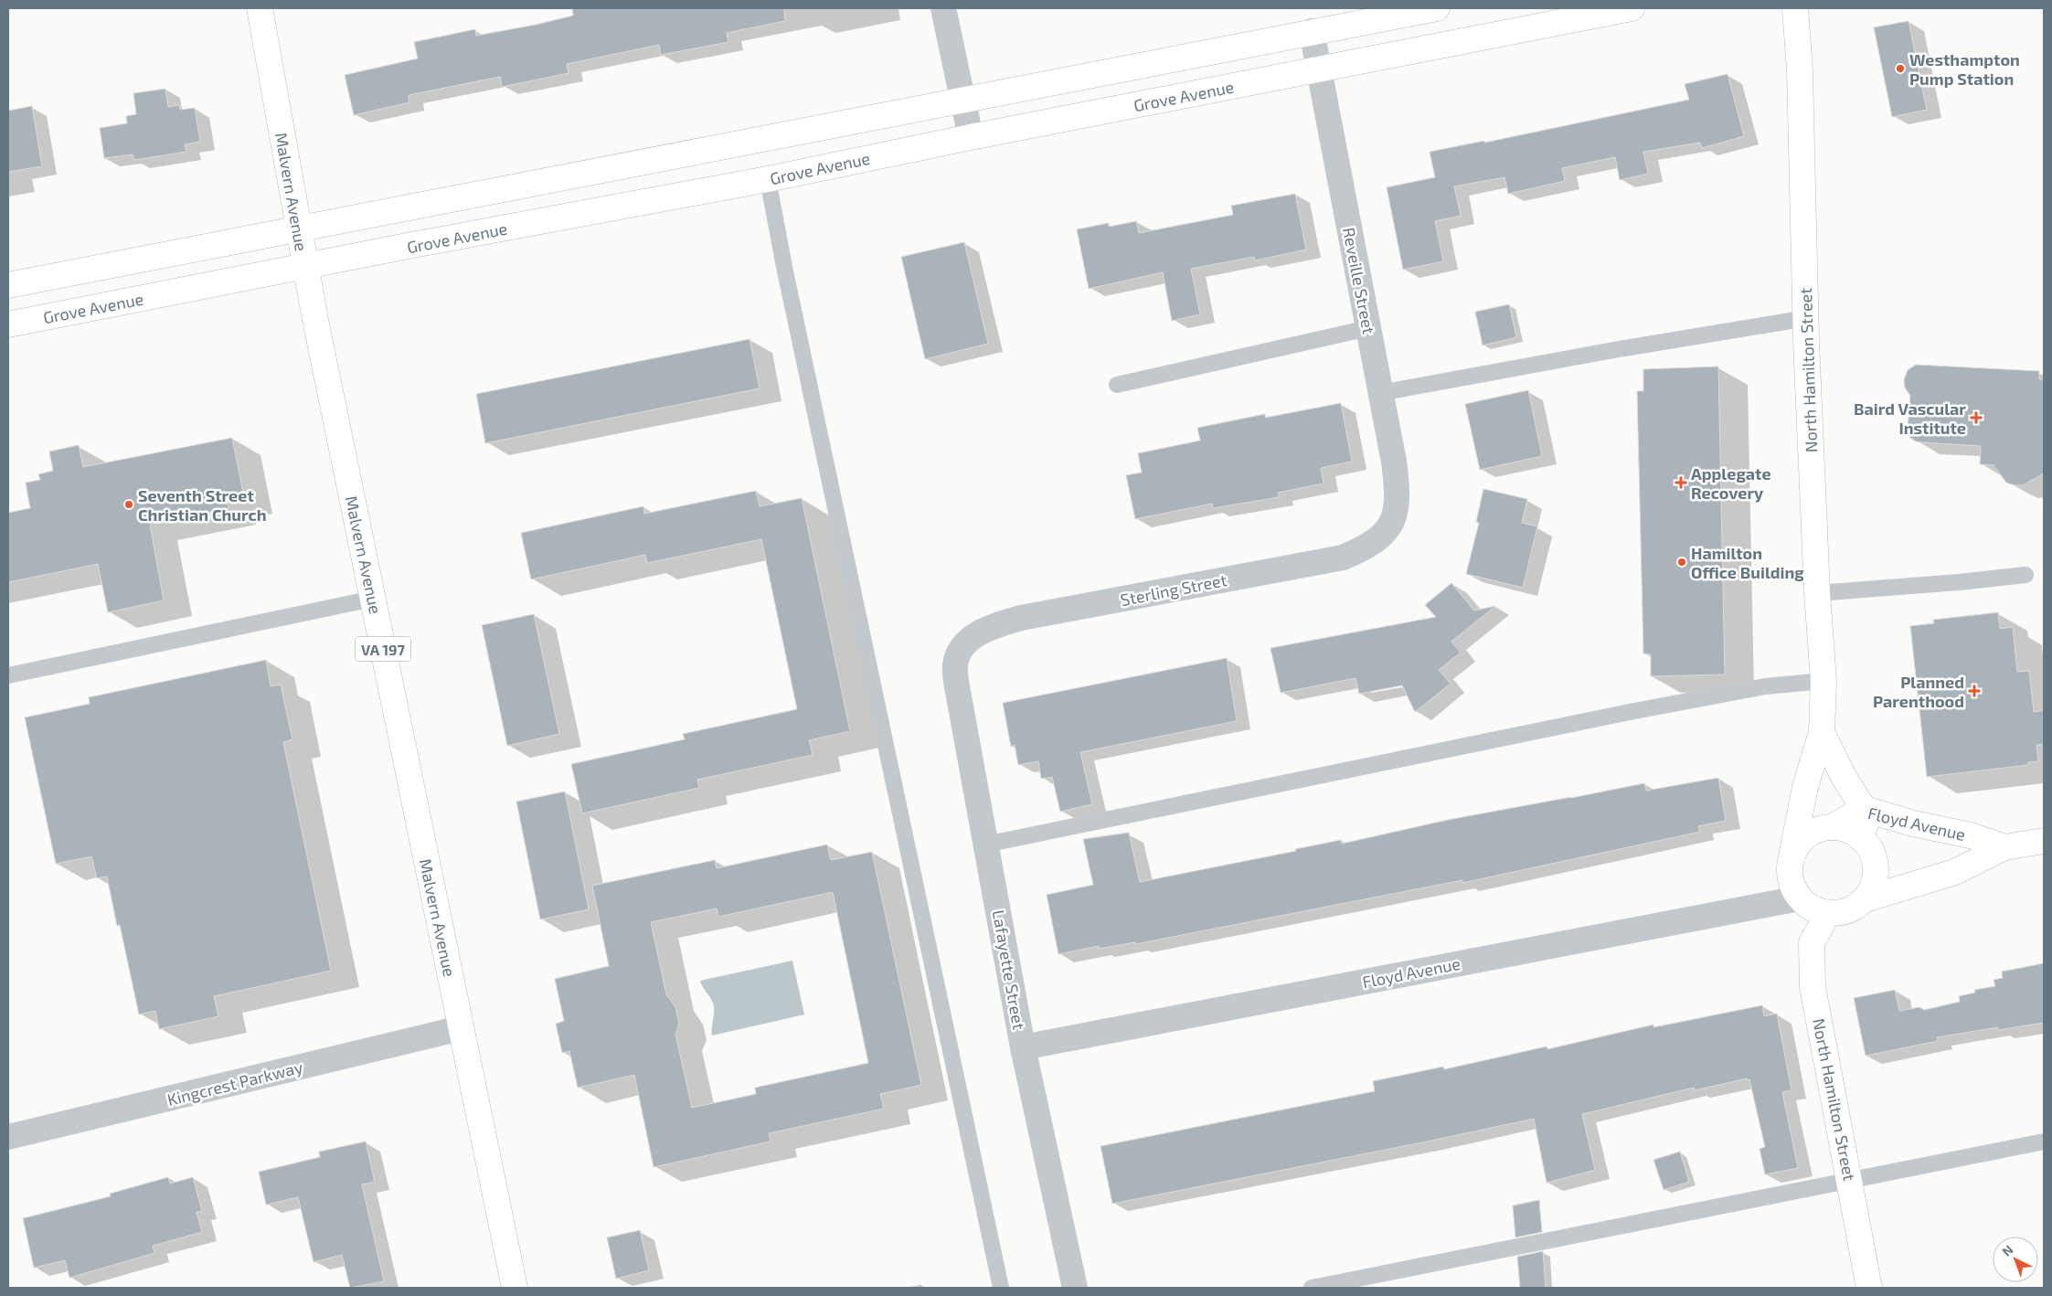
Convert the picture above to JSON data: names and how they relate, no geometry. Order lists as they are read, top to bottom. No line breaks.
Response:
{"streets":{"main road":["Grove Avenue","Malvern Avenue","North Hamilton Street","VA 197","Floyd Avenue"],"street":["Reveille Street","Sterling Street","Lafayette Street","Kingcrest Parkway"]},"crossings":[["Grove Avenue","Malvern Avenue"],["Grove Avenue","Reveille Street"],["Malvern Avenue","Kingcrest Parkway"],["Reveille Street","Sterling Street"],["North Hamilton Street","Floyd Avenue"],["Sterling Street","Lafayette Street"],["Floyd Avenue","Lafayette Street"]],"places":{"other":["Westhampton Pump Station","Seventh Street Christian Church","Hamilton Office Building"],"health":["Baird Vascular Institute","Applegate Recovery","Planned Parenthood"]},"north":"top left"}
